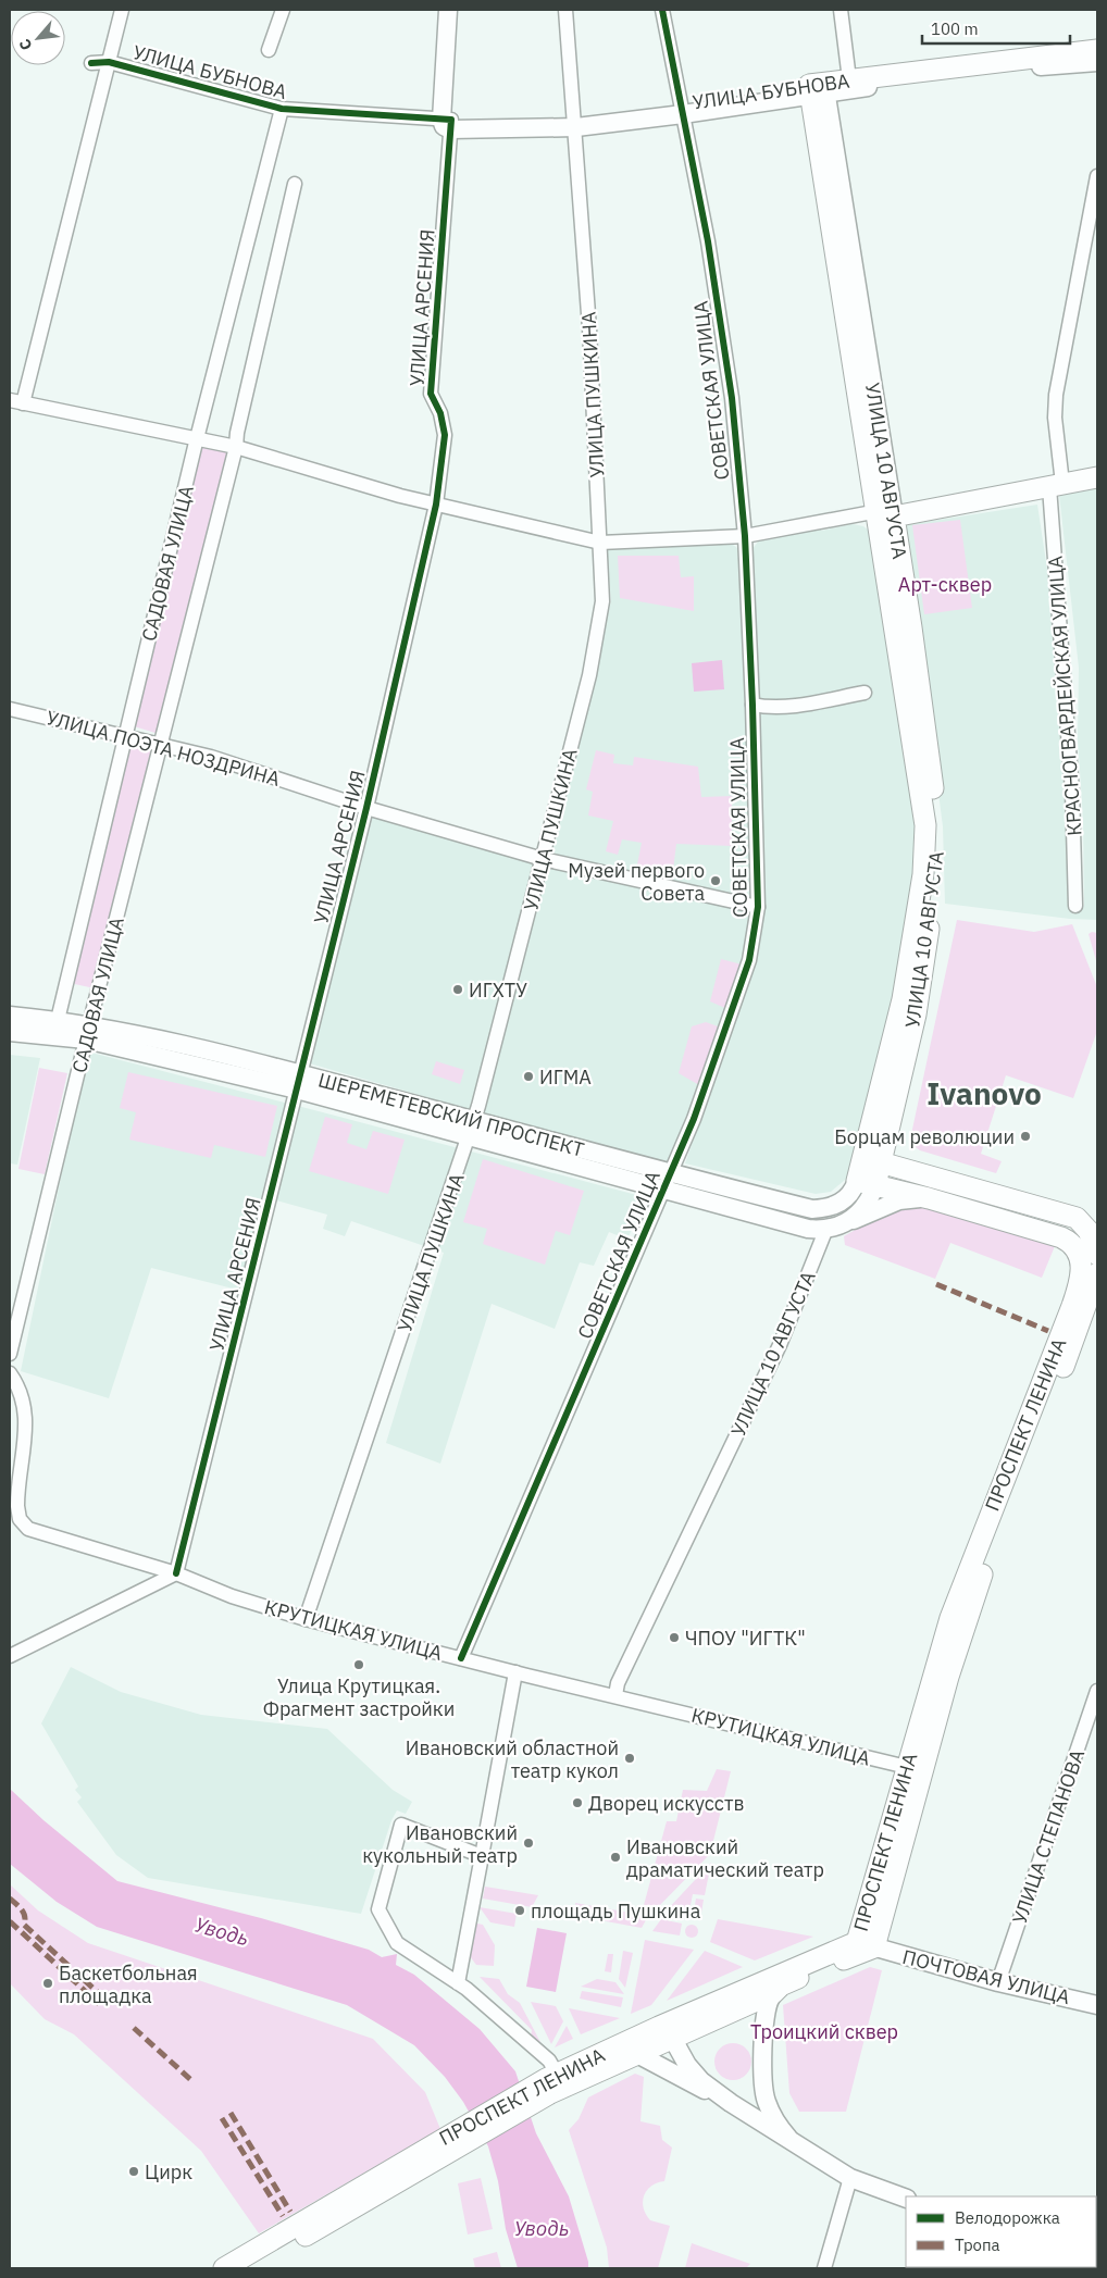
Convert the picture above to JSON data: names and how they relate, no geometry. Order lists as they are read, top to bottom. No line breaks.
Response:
{"streets":{"highway":["УЛИЦА БУБНОВА","УЛИЦА 10 АВГУСТА","ПРОСПЕКТ ЛЕНИНА"],"main road":["УЛИЦА АРСЕНИЯ","ШЕРЕМЕТЕВСКИЙ ПРОСПЕКТ","ПОЧТОВАЯ УЛИЦА"],"street":["СОВЕТСКАЯ УЛИЦА","УЛИЦА ПУШКИНА","САДОВАЯ УЛИЦА","КРАСНОГВАРДЕЙСКАЯ УЛИЦА","УЛИЦА ПОЭТА НОЗДРИНА","КРУТИЦКАЯ УЛИЦА","УЛИЦА СТЕПАНОВА"]},"crossings":[["УЛИЦА БУБНОВА","УЛИЦА АРСЕНИЯ"],["УЛИЦА БУБНОВА","СОВЕТСКАЯ УЛИЦА"],["УЛИЦА БУБНОВА","УЛИЦА ПУШКИНА"],["УЛИЦА БУБНОВА","УЛИЦА 10 АВГУСТА"],["УЛИЦА БУБНОВА","САДОВАЯ УЛИЦА"],["УЛИЦА АРСЕНИЯ","УЛИЦА ПОЭТА НОЗДРИНА"],["УЛИЦА АРСЕНИЯ","ШЕРЕМЕТЕВСКИЙ ПРОСПЕКТ"],["УЛИЦА АРСЕНИЯ","КРУТИЦКАЯ УЛИЦА"],["СОВЕТСКАЯ УЛИЦА","УЛИЦА ПОЭТА НОЗДРИНА"],["СОВЕТСКАЯ УЛИЦА","ШЕРЕМЕТЕВСКИЙ ПРОСПЕКТ"],["СОВЕТСКАЯ УЛИЦА","КРУТИЦКАЯ УЛИЦА"],["УЛИЦА ПУШКИНА","УЛИЦА ПОЭТА НОЗДРИНА"],["УЛИЦА ПУШКИНА","ШЕРЕМЕТЕВСКИЙ ПРОСПЕКТ"],["УЛИЦА ПУШКИНА","КРУТИЦКАЯ УЛИЦА"],["УЛИЦА 10 АВГУСТА","ШЕРЕМЕТЕВСКИЙ ПРОСПЕКТ"],["УЛИЦА 10 АВГУСТА","ПРОСПЕКТ ЛЕНИНА"],["УЛИЦА 10 АВГУСТА","КРУТИЦКАЯ УЛИЦА"],["САДОВАЯ УЛИЦА","УЛИЦА ПОЭТА НОЗДРИНА"],["САДОВАЯ УЛИЦА","ШЕРЕМЕТЕВСКИЙ ПРОСПЕКТ"],["ПРОСПЕКТ ЛЕНИНА","КРУТИЦКАЯ УЛИЦА"],["ПРОСПЕКТ ЛЕНИНА","ПОЧТОВАЯ УЛИЦА"],["УЛИЦА СТЕПАНОВА","ПОЧТОВАЯ УЛИЦА"]],"districts":["Ivanovo"],"water":["Уводь"],"parks":["Арт-сквер","Троицкий сквер"],"places":["Музей первого Совета","ИГХТУ","ИГМА","Борцам революции","ЧПОУ \"ИГТК\"","Улица Крутицкая. Фрагмент застройки","Ивановский областной театр кукол","Дворец искусств","Ивановский кукольный театр","Ивановский драматический театр","площадь Пушкина","Баскетбольная площадка","Цирк"],"legend":["Велодорожка","Тропа"],"scale_bar":"100 m","north":"bottom left"}
